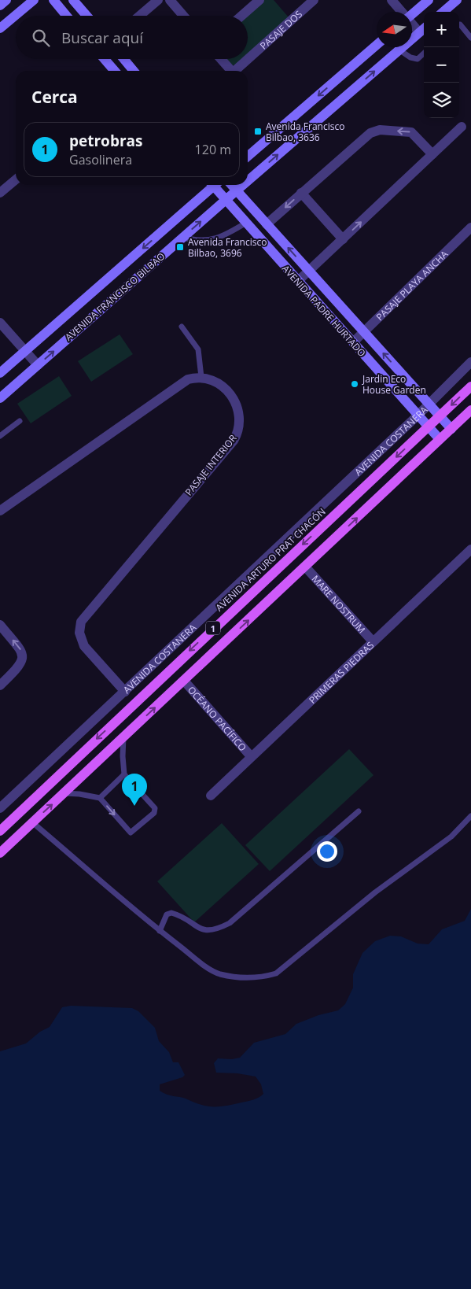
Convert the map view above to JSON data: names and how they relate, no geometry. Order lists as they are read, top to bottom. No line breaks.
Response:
{"streets":{"main road":["AVENIDA FRANCISCO BILBAO","AVENIDA PADRE HURTADO","AVENIDA ARTURO PRAT CHACÓN","1"],"street":["PASAJE DOS","PASAJE PLAYA ANCHA","AVENIDA COSTANERA","PASAJE INTERIOR","MARE NOSTRUM","PRIMERAS PIEDRAS","OCÉANO PACÍFICO"]},"crossings":[["PASAJE PLAYA ANCHA","AVENIDA PADRE HURTADO"],["AVENIDA FRANCISCO BILBAO","AVENIDA PADRE HURTADO"],["AVENIDA PADRE HURTADO","AVENIDA COSTANERA"],["AVENIDA PADRE HURTADO","AVENIDA ARTURO PRAT CHACÓN"],["AVENIDA PADRE HURTADO","1"],["AVENIDA COSTANERA","PASAJE INTERIOR"],["MARE NOSTRUM","1"],["MARE NOSTRUM","PRIMERAS PIEDRAS"],["1","OCÉANO PACÍFICO"],["PRIMERAS PIEDRAS","OCÉANO PACÍFICO"]],"places":{"transit":["Avenida Francisco Bilbao, 3636","Avenida Francisco Bilbao, 3696"],"other":["Jardin Eco House Garden"]},"north":"left","page":{"map_buttons":["+","−"],"search":"Buscar aquí","heading":"Cerca","list":[{"mark":"1","name":"petrobras","note":"Gasolinera","value":"120 m"}],"pins":"1"}}
